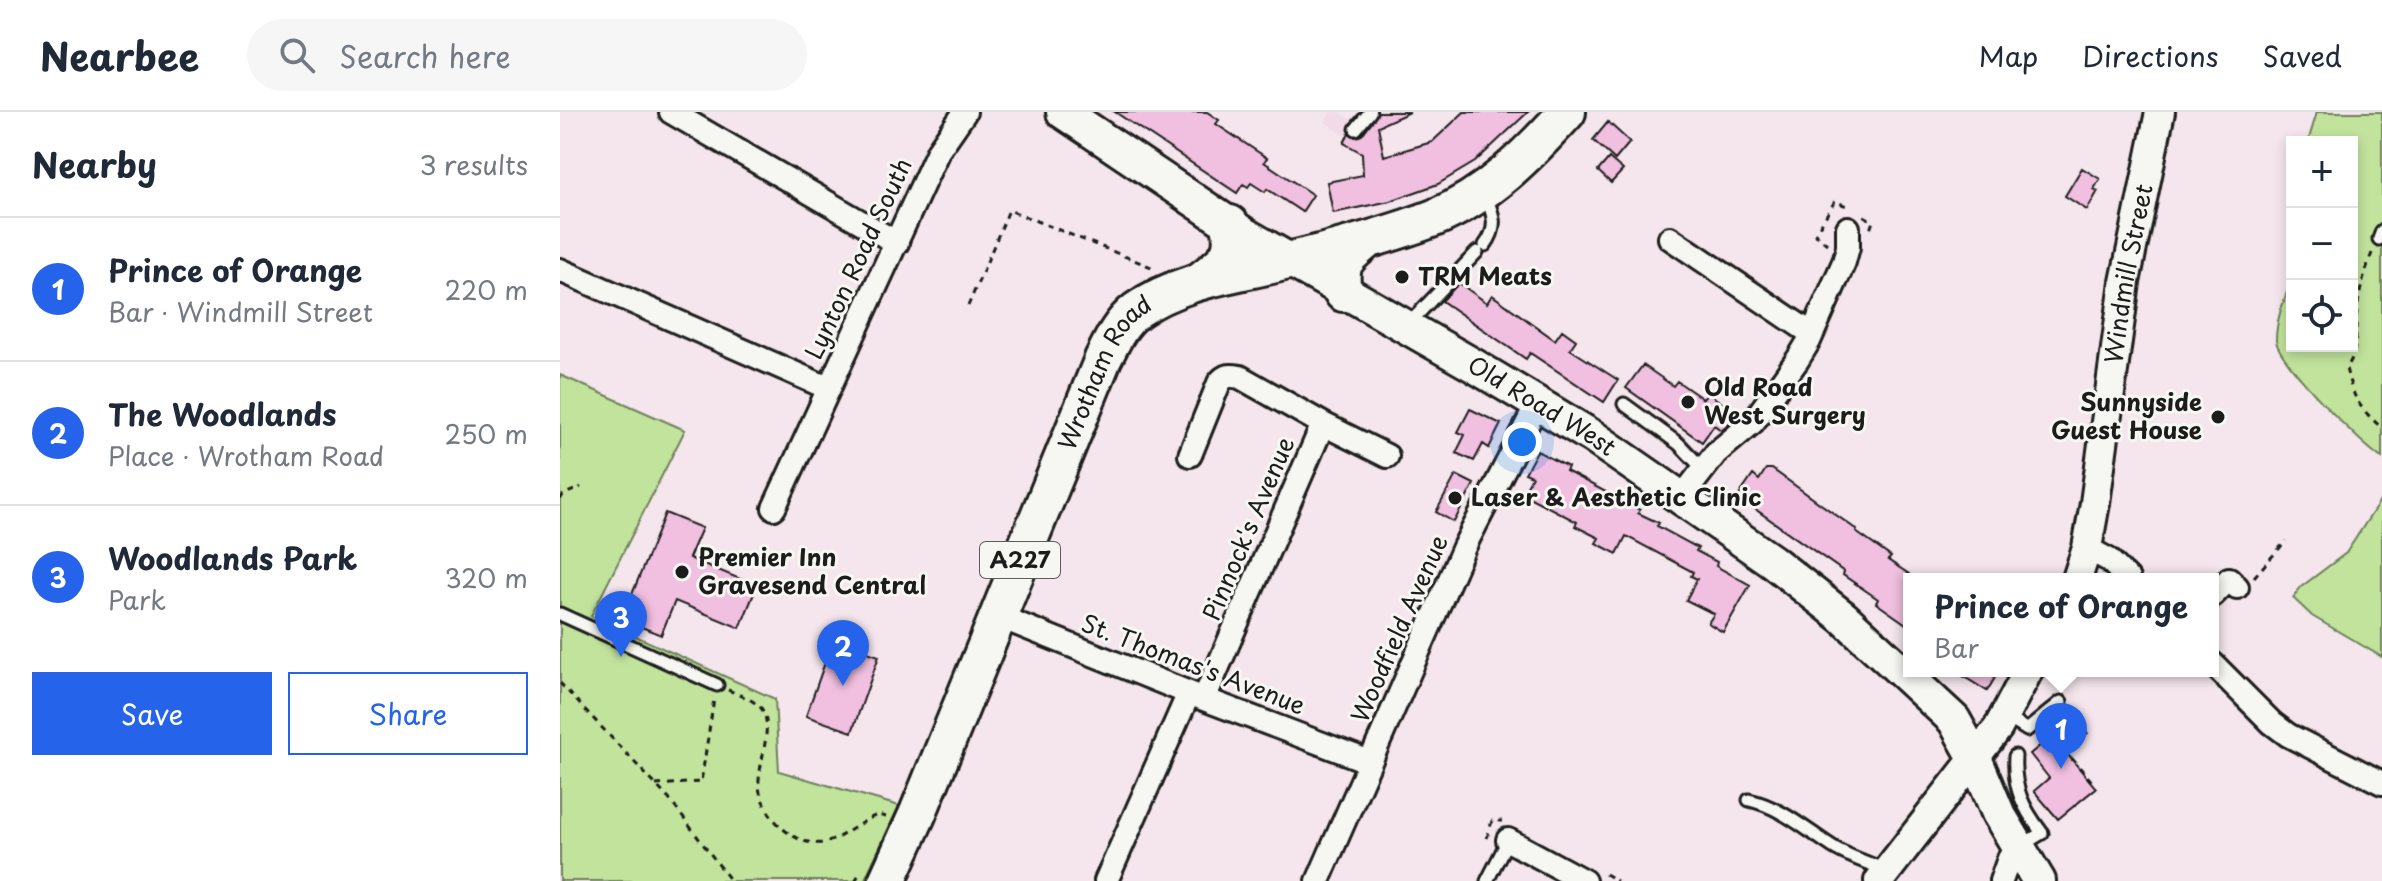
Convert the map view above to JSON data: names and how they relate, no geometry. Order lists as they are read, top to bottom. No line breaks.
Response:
{"streets":{"main road":["Wrotham Road","Old Road West","A227"],"street":["Lynton Road South","Windmill Street","Pinnock's Avenue","Woodfield Avenue","St. Thomas's Avenue"]},"crossings":[["Wrotham Road","Old Road West"],["Wrotham Road","A227"],["Wrotham Road","St. Thomas's Avenue"],["Old Road West","A227"],["Old Road West","Woodfield Avenue"],["Pinnock's Avenue","St. Thomas's Avenue"],["Woodfield Avenue","St. Thomas's Avenue"]],"places":["TRM Meats","Old Road West Surgery","Sunnyside Guest House","Laser & Aesthetic Clinic","Premier Inn Gravesend Central"],"page":{"header":"Nearbee","search":"Search here","nav":["Map","Directions","Saved"],"heading":["Nearby","3 results"],"map_buttons":["+","−"],"list":[{"mark":"1","name":"Prince of Orange","note":"Bar · Windmill Street","value":"220 m"},{"mark":"2","name":"The Woodlands","note":"Place · Wrotham Road","value":"250 m"},{"mark":"3","name":"Woodlands Park","note":"Park","value":"320 m"}],"popup":["Prince of Orange","Bar"],"pins":["3","2","1"],"buttons":["Save","Share"]}}
